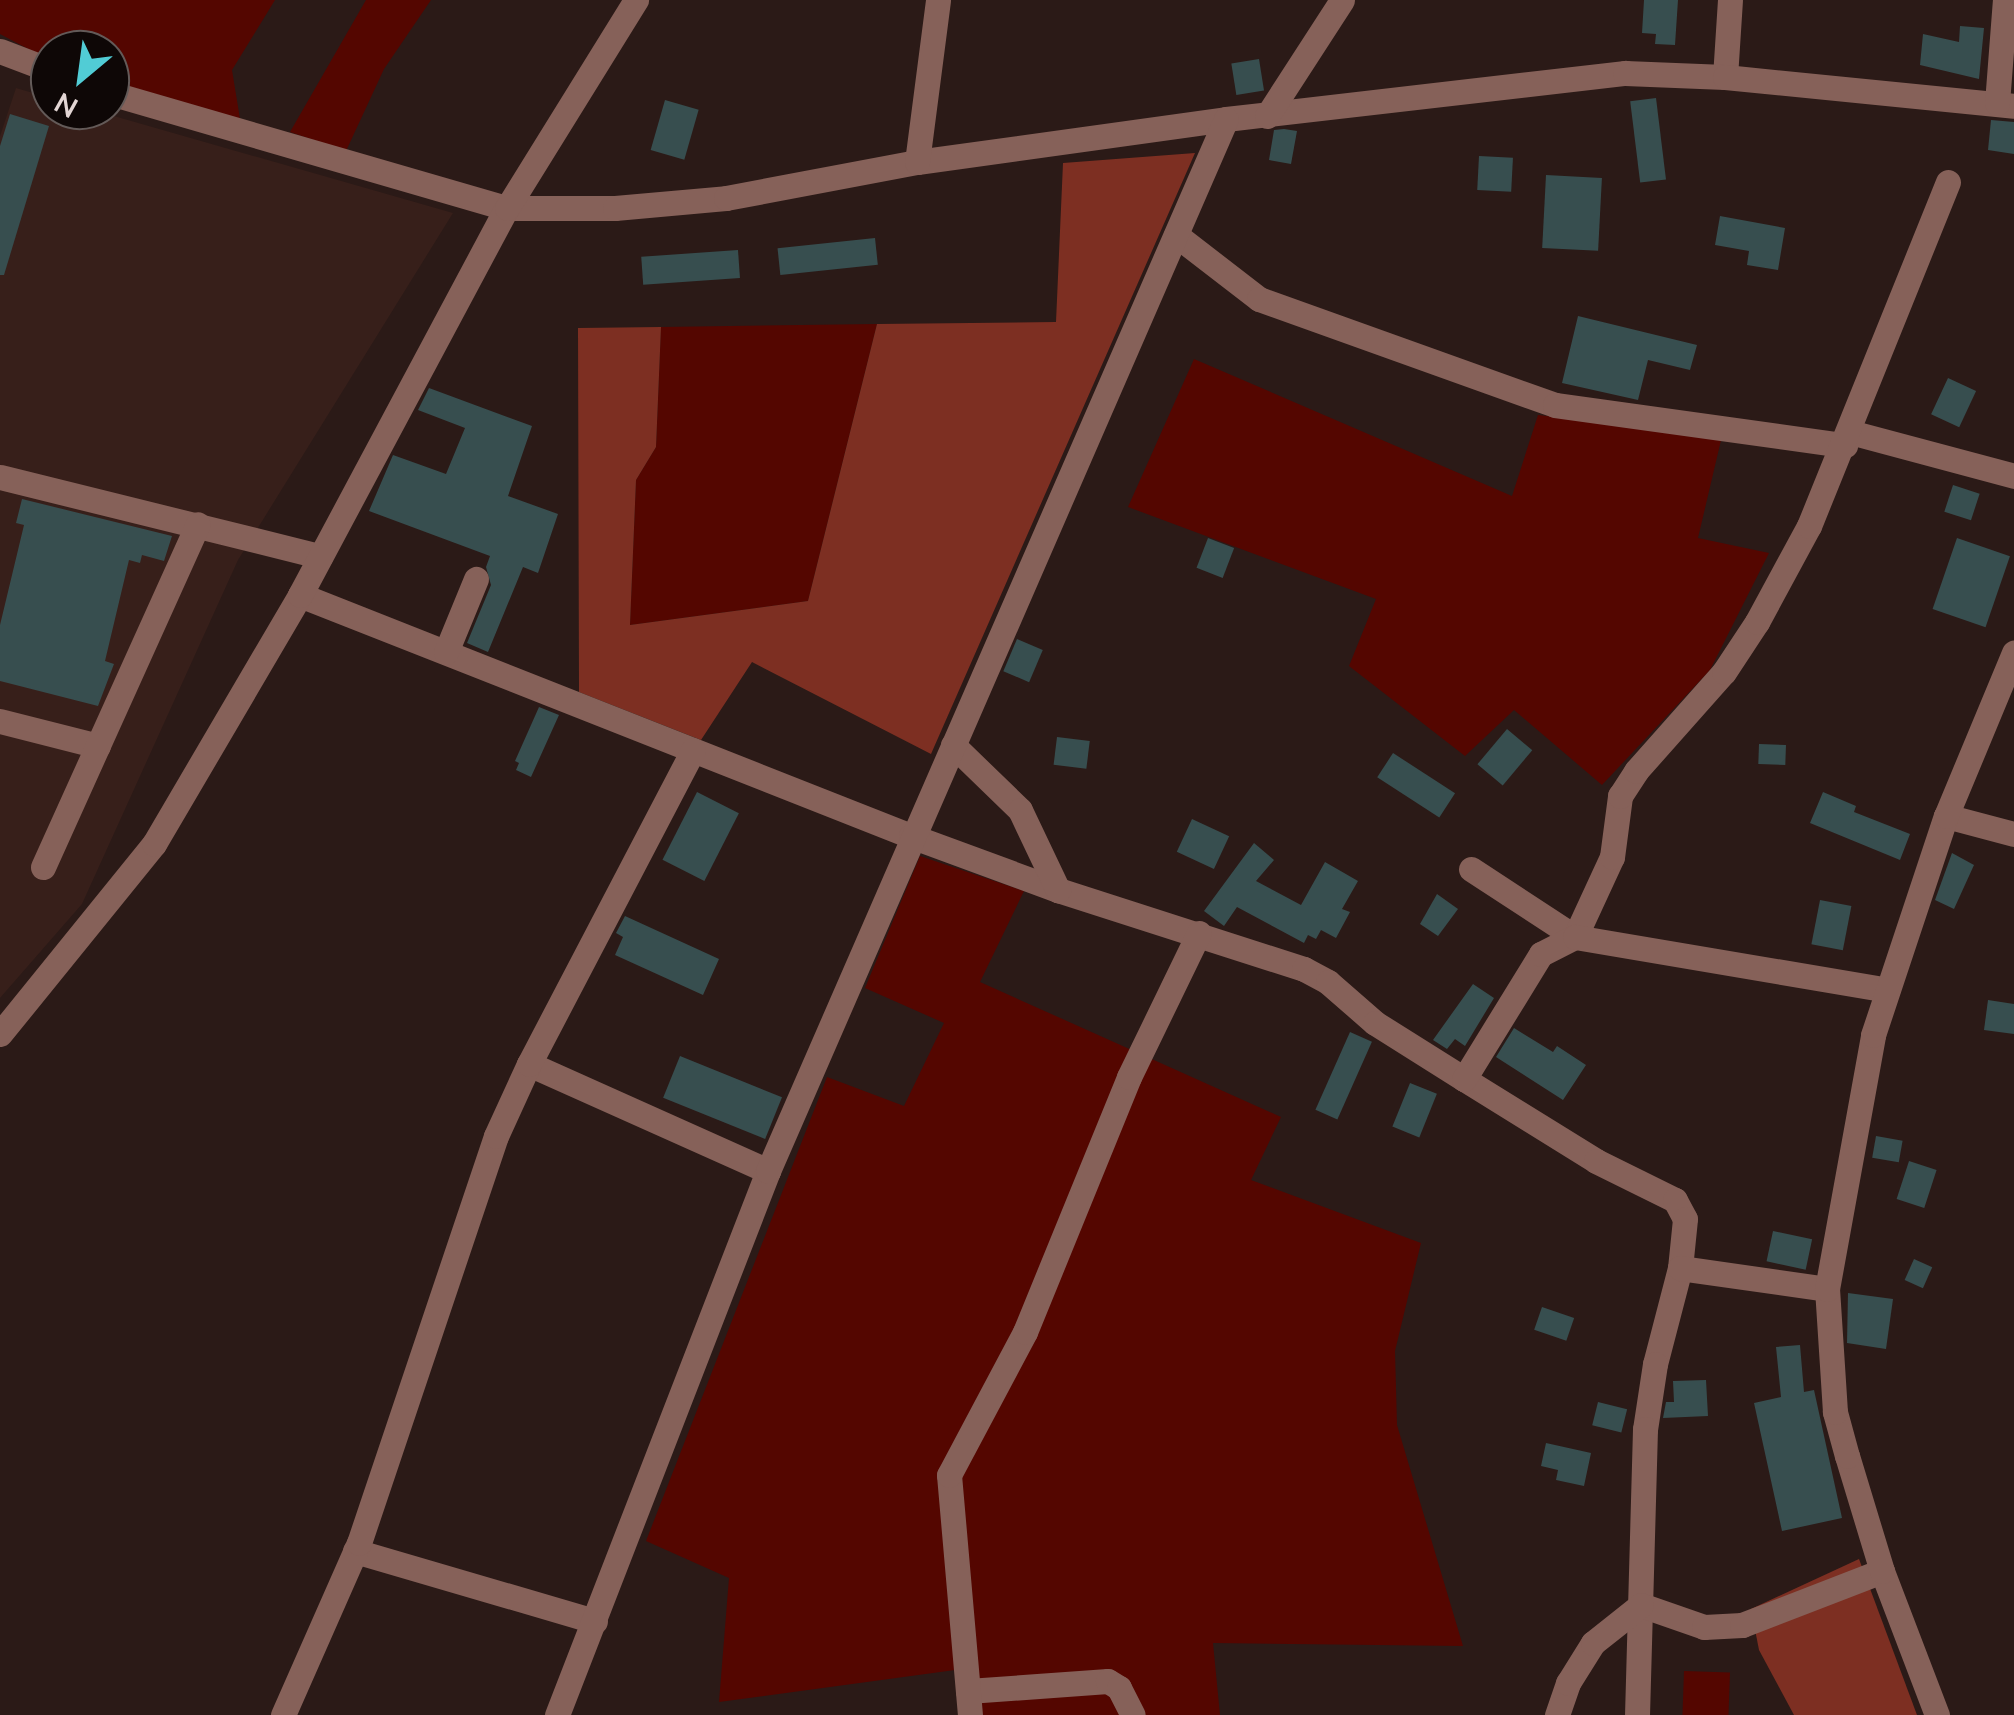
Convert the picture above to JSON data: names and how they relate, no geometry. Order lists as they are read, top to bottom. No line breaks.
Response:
{"north":"bottom left"}
